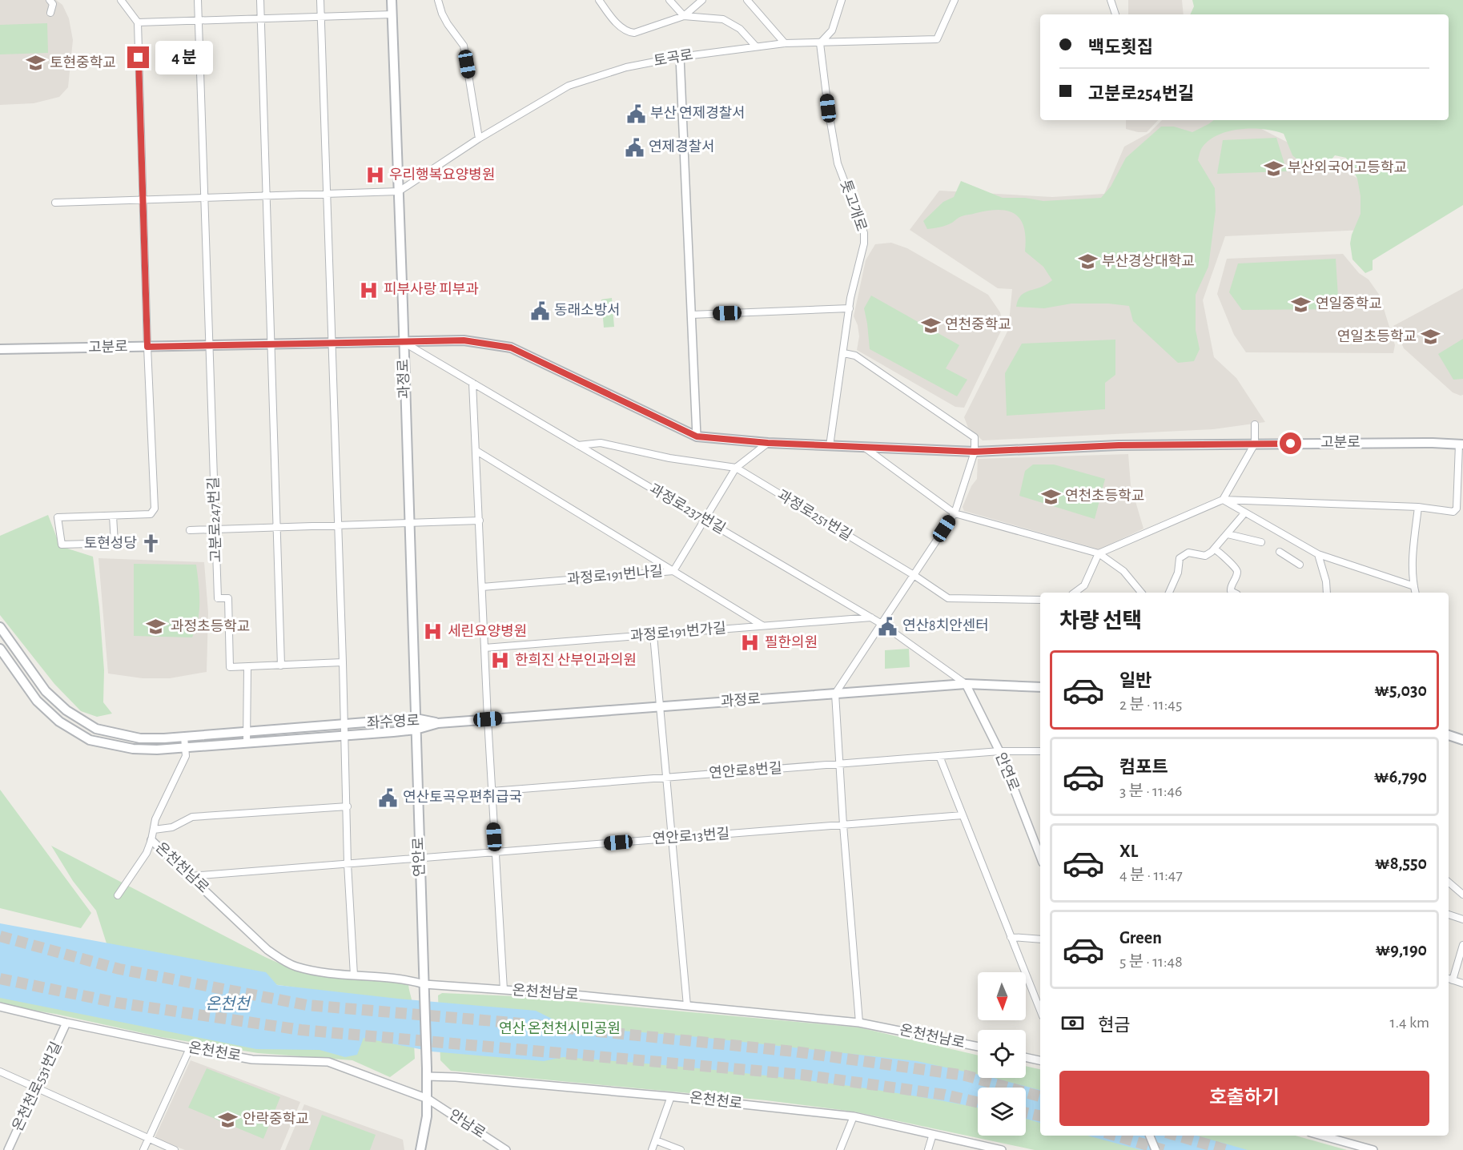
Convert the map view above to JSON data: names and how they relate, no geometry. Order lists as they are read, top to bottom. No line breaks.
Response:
{"streets":{"main road":["고분로","과정로","좌수영로","연안로"],"street":["토곡로","톳고개로","과정로237번길","과정로251번길","고분로247번길","과정로191번나길","과정로191번가길","연안로8번길","안연로","연안로13번길","온천천남로","온천천로","온천천로531번길","안남로"]},"crossings":[["토곡로","톳고개로"],["토곡로","과정로"],["톳고개로","고분로"],["고분로","과정로"],["고분로","과정로237번길"],["고분로","고분로247번길"],["고분로","과정로191번나길"],["과정로","과정로237번길"],["과정로","좌수영로"],["과정로","안연로"],["과정로","연안로"],["과정로237번길","과정로251번길"],["과정로237번길","과정로191번나길"],["과정로237번길","과정로191번가길"],["과정로237번길","안연로"],["과정로251번길","과정로191번나길"],["좌수영로","연안로"],["연안로8번길","안연로"],["연안로13번길","연안로"],["연안로13번길","온천천남로"],["연안로","온천천남로"],["연안로","온천천로"],["온천천로","온천천로531번길"],["온천천로","안남로"]],"water":["온천천"],"parks":["연산 온천천시민공원"],"places":{"school or university":["토현중학교","부산외국어고등학교","부산경상대학교","연일중학교","연천중학교","연일초등학교","연천초등학교","과정초등학교","안락중학교"],"public building":["부산 연제경찰서","연제경찰서","동래소방서","연산8치안센터","연산토곡우편취급국"],"hospital":["우리행복요양병원","피부사랑 피부과","세린요양병원","필한의원","한희진 산부인과의원"],"church":["토현성당"]},"north":"bottom","page":{"banner":["백도횟집","고분로254번길"],"bubble":"4 분","heading":"차량 선택","list":[{"name":"일반","note":"2 분 · 11:45","value":"₩5,030"},{"name":"컴포트","note":"3 분 · 11:46","value":"₩6,790"},{"name":"XL","note":"4 분 · 11:47","value":"₩8,550"},{"name":"Green","note":"5 분 · 11:48","value":"₩9,190"}],"pay":["현금","1.4 km"],"buttons":"호출하기"}}
